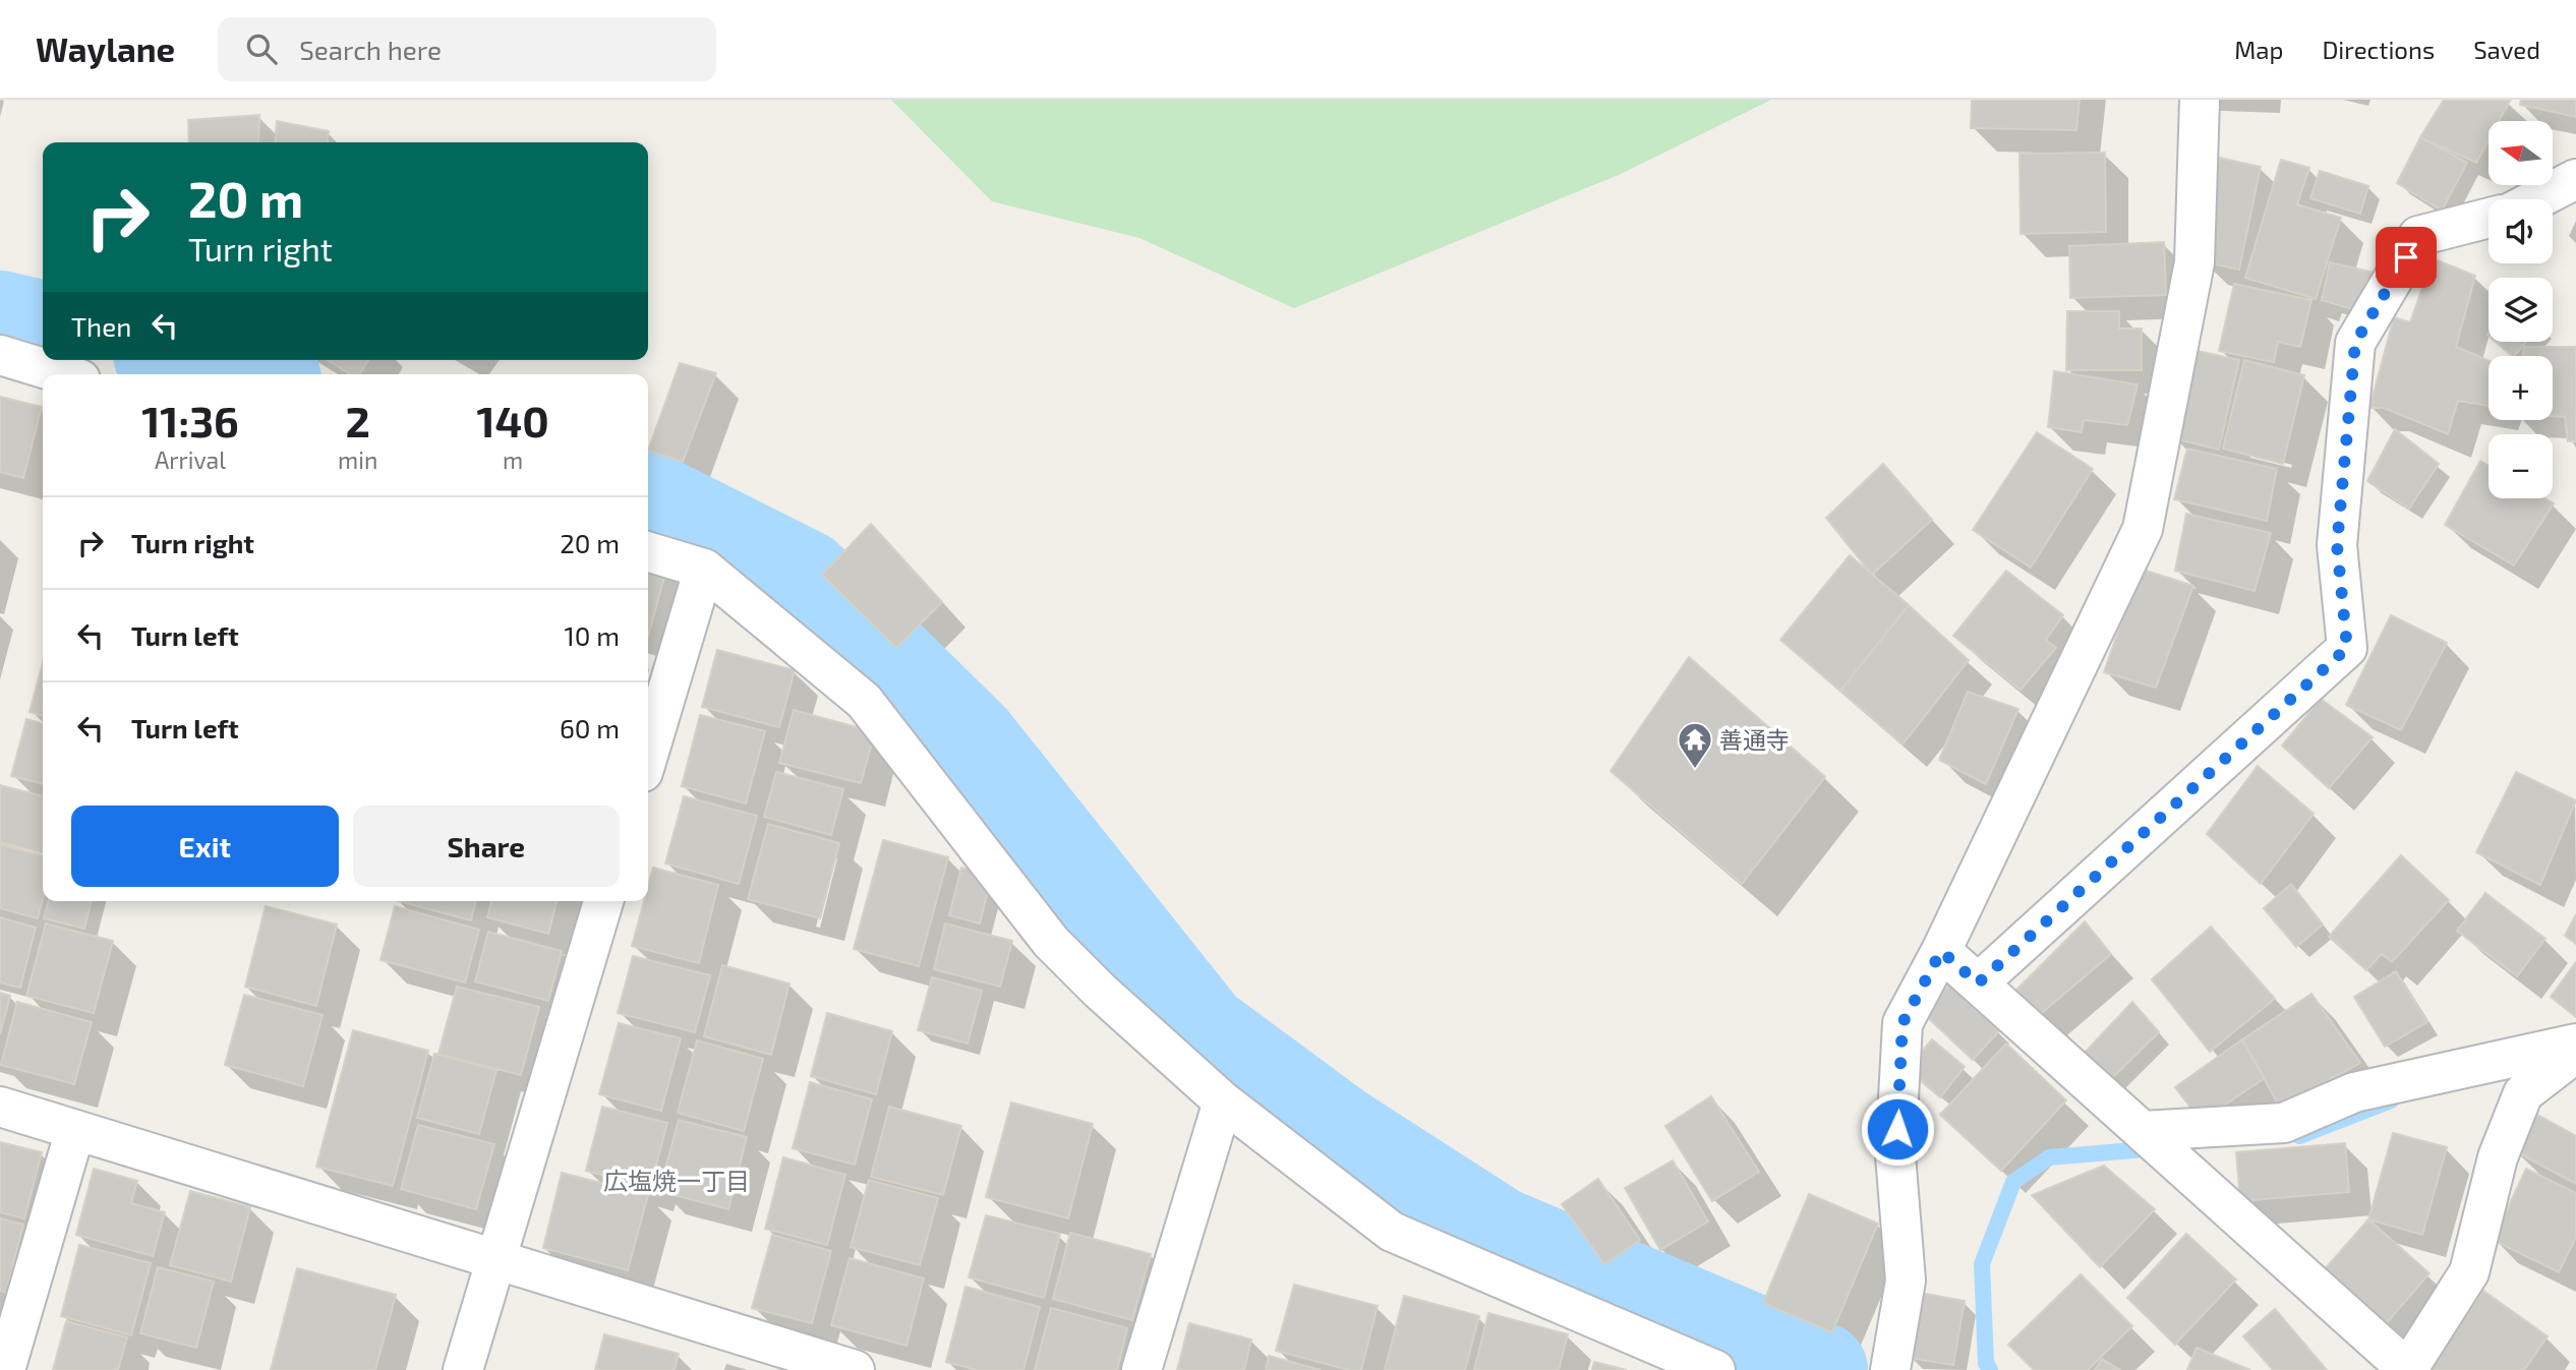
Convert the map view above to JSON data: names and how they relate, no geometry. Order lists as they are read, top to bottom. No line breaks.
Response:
{"districts":["広塩焼一丁目"],"places":{"temple":["善通寺"]},"north":"left","page":{"header":"Waylane","search":"Search here","nav":["Map","Directions","Saved"],"map_buttons":["+","−"],"turn":["20 m","Turn right"],"then":"Then","eta":["11:36","Arrival","2","min","140","m"],"list":[{"name":"Turn right","value":"20 m"},{"name":"Turn left","value":"10 m"},{"name":"Turn left","value":"60 m"}],"buttons":["Exit","Share"]}}
